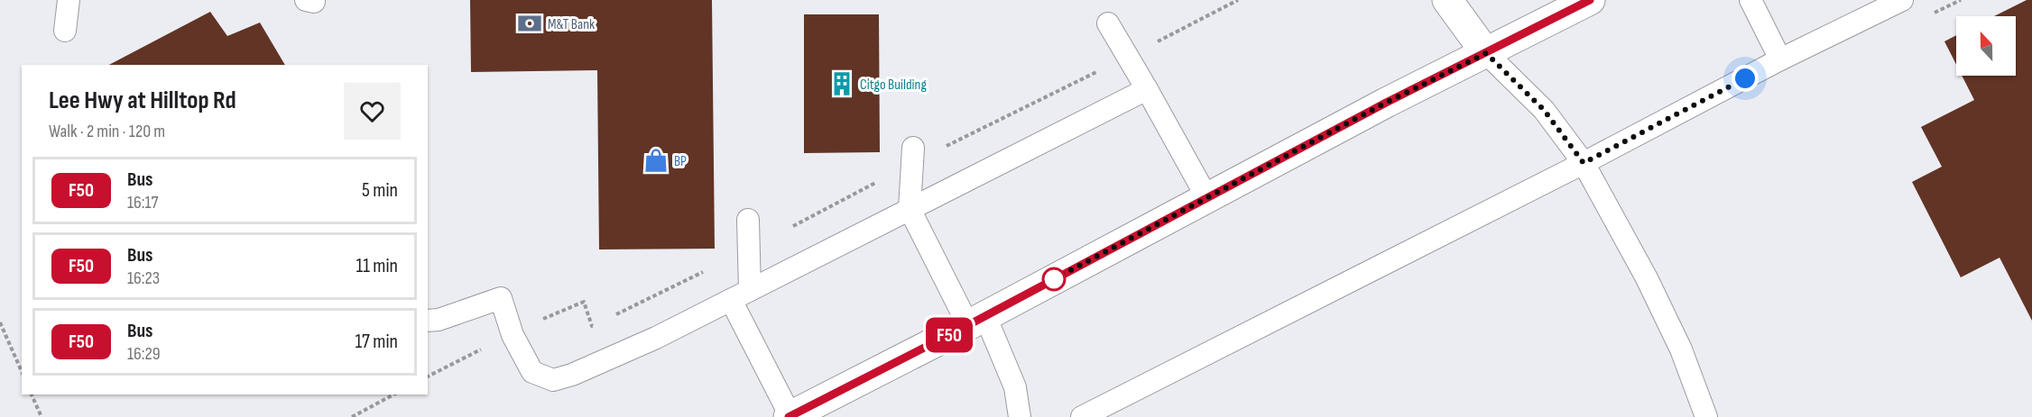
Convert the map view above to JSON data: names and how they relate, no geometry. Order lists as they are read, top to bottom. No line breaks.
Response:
{"places":{"bank":["M&T Bank"],"building":["Citgo Building"],"shop":["BP"]},"lines":["bus line F50"],"north":"top","page":{"on_map":"F50","heading":["Lee Hwy at Hilltop Rd","Walk · 2 min · 120 m"],"list":[{"mark":"F50","name":"Bus","note":"16:17","value":"5 min"},{"mark":"F50","name":"Bus","note":"16:23","value":"11 min"},{"mark":"F50","name":"Bus","note":"16:29","value":"17 min"}]}}
